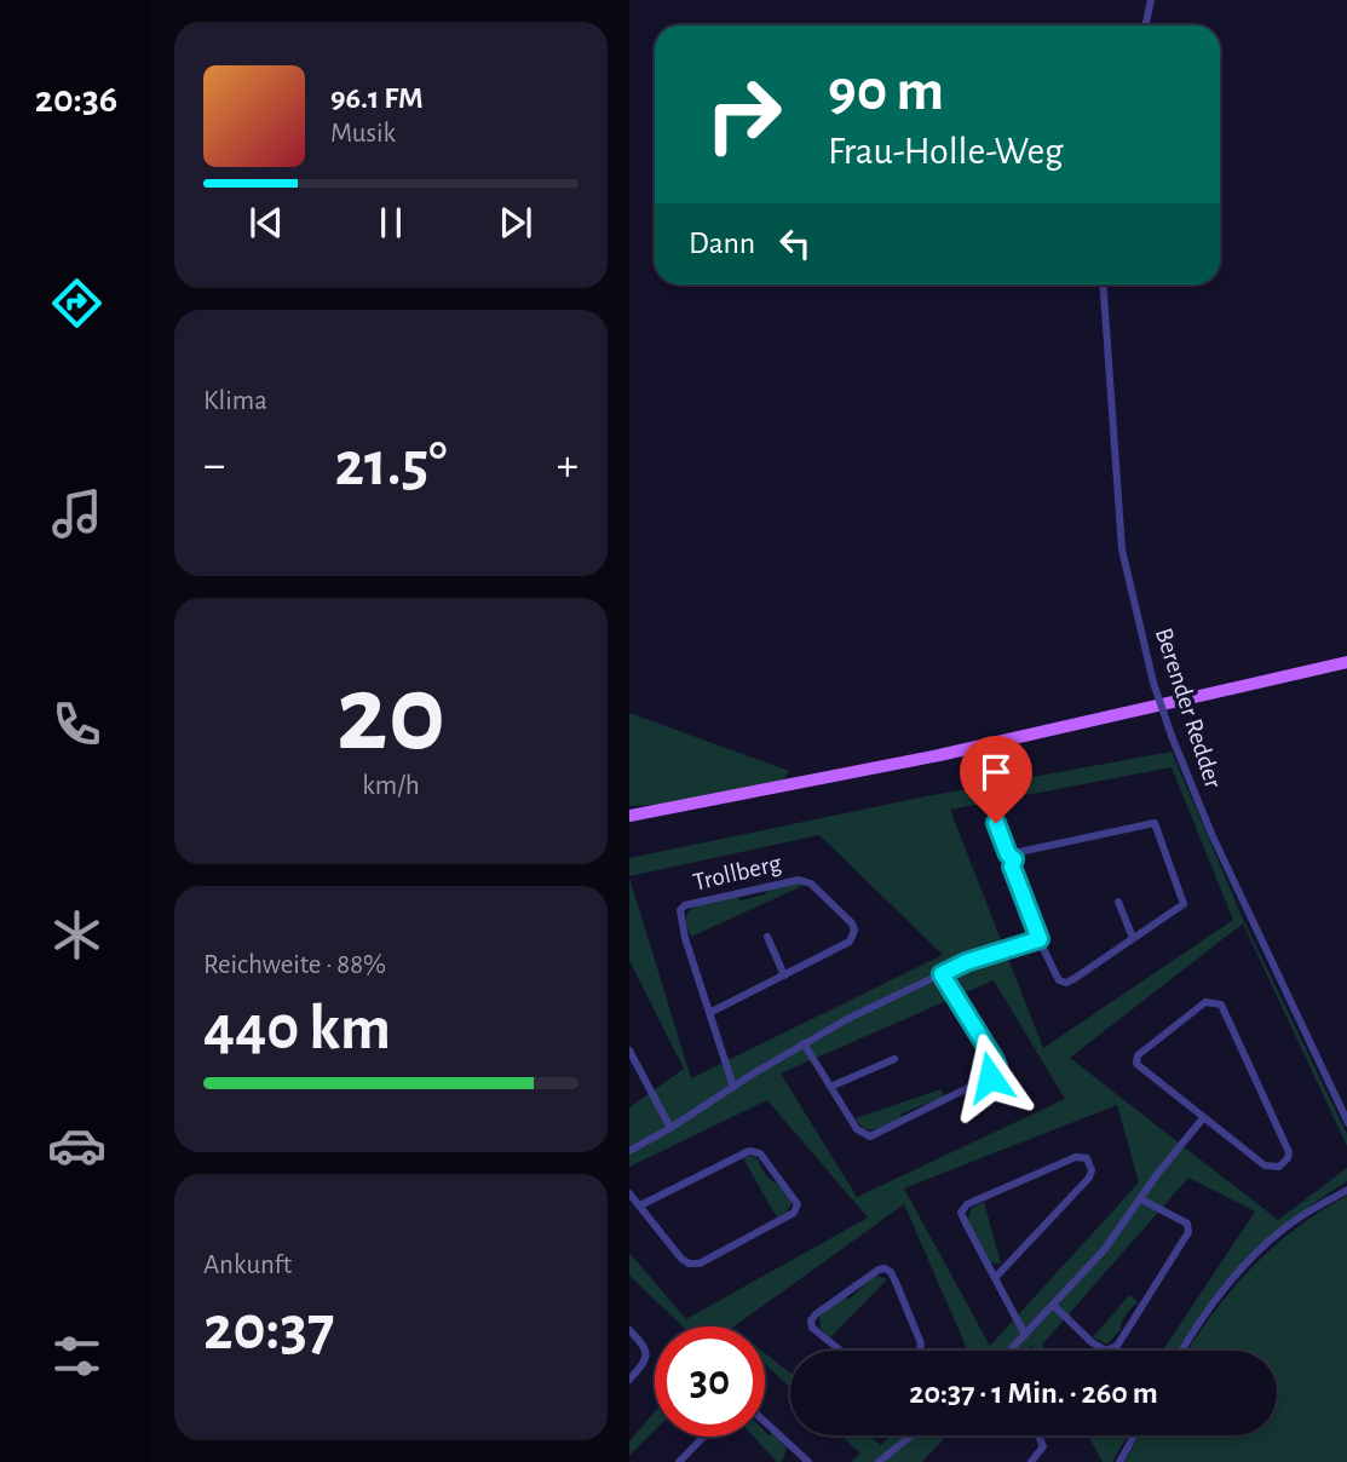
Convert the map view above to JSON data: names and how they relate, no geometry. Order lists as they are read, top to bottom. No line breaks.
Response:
{"streets":{"street":["Berender Redder","Trollberg"]},"page":{"tabs":"20:36","turn":["90 m","Frau-Holle-Weg"],"song":["96.1 FM","Musik"],"then":"Dann","tile":["Klima",["20","km/h"],["Reichweite · 88%","440 km"],["Ankunft","20:37"]],"heat":["−","21.5°","+"],"limit":"30","trip":"20:37 · 1 Min. · 260 m"}}
